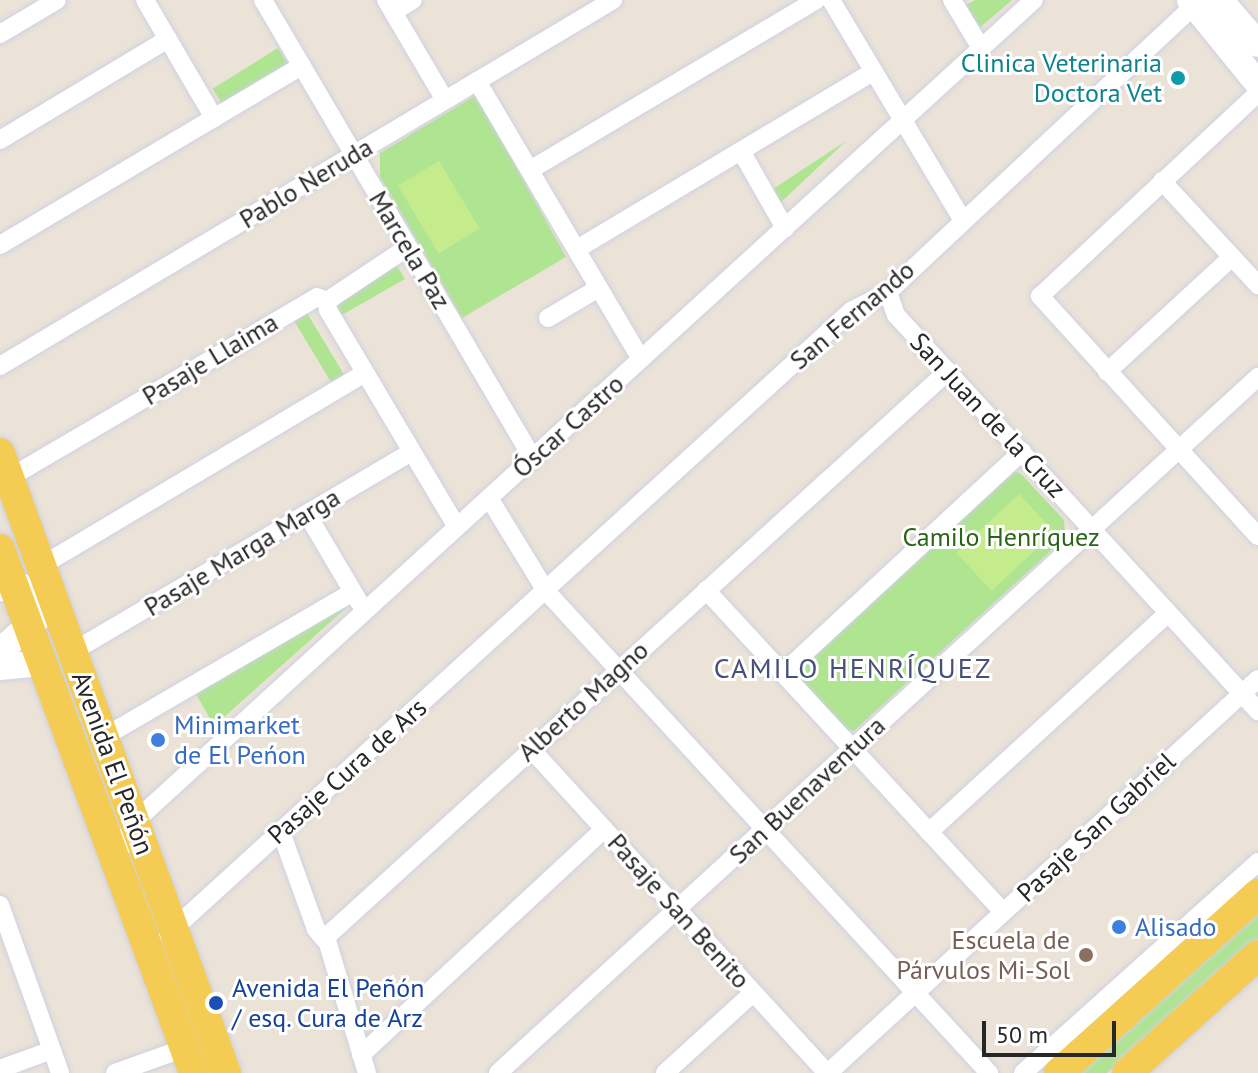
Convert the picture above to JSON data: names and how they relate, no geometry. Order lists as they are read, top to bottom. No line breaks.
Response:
{"streets":{"main road":["Avenida El Peñón"],"street":["Pablo Neruda","Marcela Paz","San Fernando","Pasaje Llaima","San Juan de la Cruz","Óscar Castro","Pasaje Marga Marga","Alberto Magno","Pasaje Cura de Ars","San Buenaventura","Pasaje San Gabriel","Pasaje San Benito"]},"crossings":[["Pablo Neruda","Marcela Paz"],["Marcela Paz","Pasaje Llaima"],["Marcela Paz","Óscar Castro"],["San Fernando","San Juan de la Cruz"],["San Fernando","Pasaje Cura de Ars"],["Pasaje Llaima","Avenida El Peñón"],["San Juan de la Cruz","Alberto Magno"],["San Juan de la Cruz","San Buenaventura"],["San Juan de la Cruz","Pasaje San Gabriel"],["Óscar Castro","Avenida El Peñón"],["Pasaje Marga Marga","Avenida El Peñón"],["Alberto Magno","Pasaje San Benito"],["Avenida El Peñón","Pasaje Cura de Ars"],["San Buenaventura","Pasaje San Benito"],["Pasaje San Gabriel","Pasaje San Benito"]],"districts":["CAMILO HENRÍQUEZ"],"parks":["Camilo Henríquez"],"places":["Clinica Veterinaria Doctora Vet","Minimarket de El Peńon","Alisado","Escuela de Párvulos Mi-Sol","Avenida El Peñón / esq. Cura de Arz"],"scale_bar":"50 m"}
